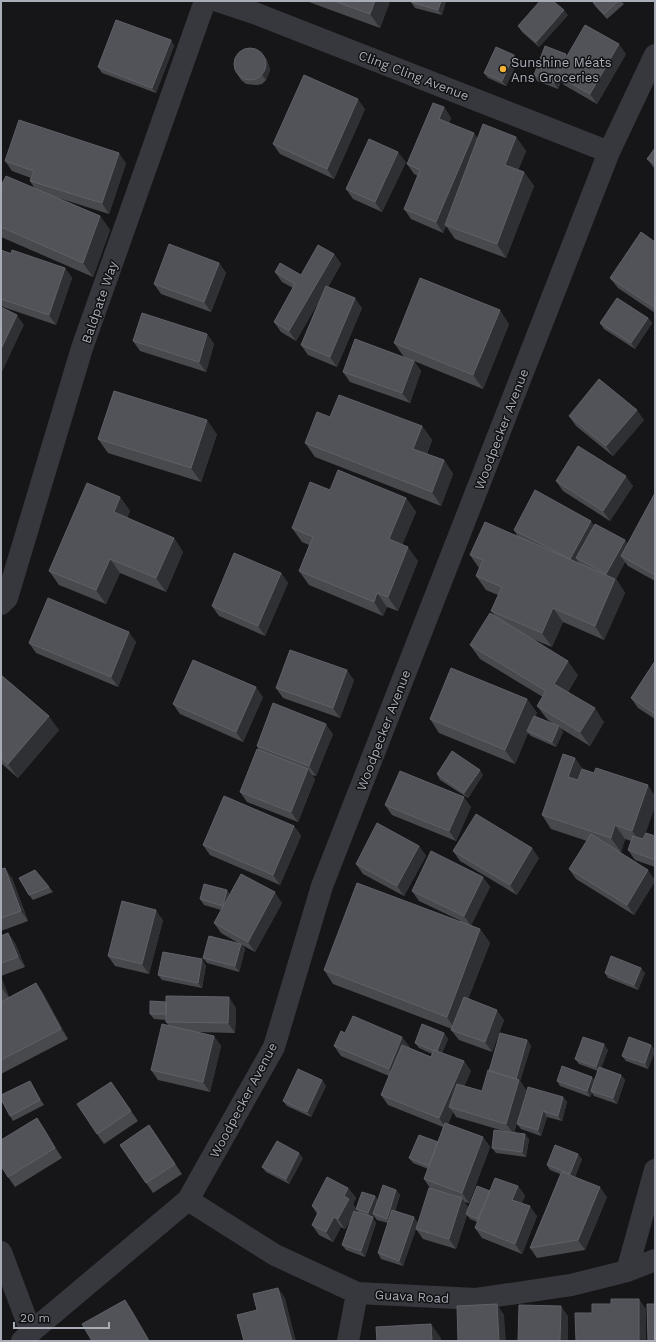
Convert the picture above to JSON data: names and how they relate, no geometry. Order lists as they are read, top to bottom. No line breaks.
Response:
{"streets":{"street":["Cling Cling Avenue","Baldpate Way","Woodpecker Avenue","Guava Road"]},"crossings":[["Cling Cling Avenue","Woodpecker Avenue"],["Woodpecker Avenue","Guava Road"]],"places":["Sunshine Méats Ans Groceries"],"scale_bar":"20 m"}
